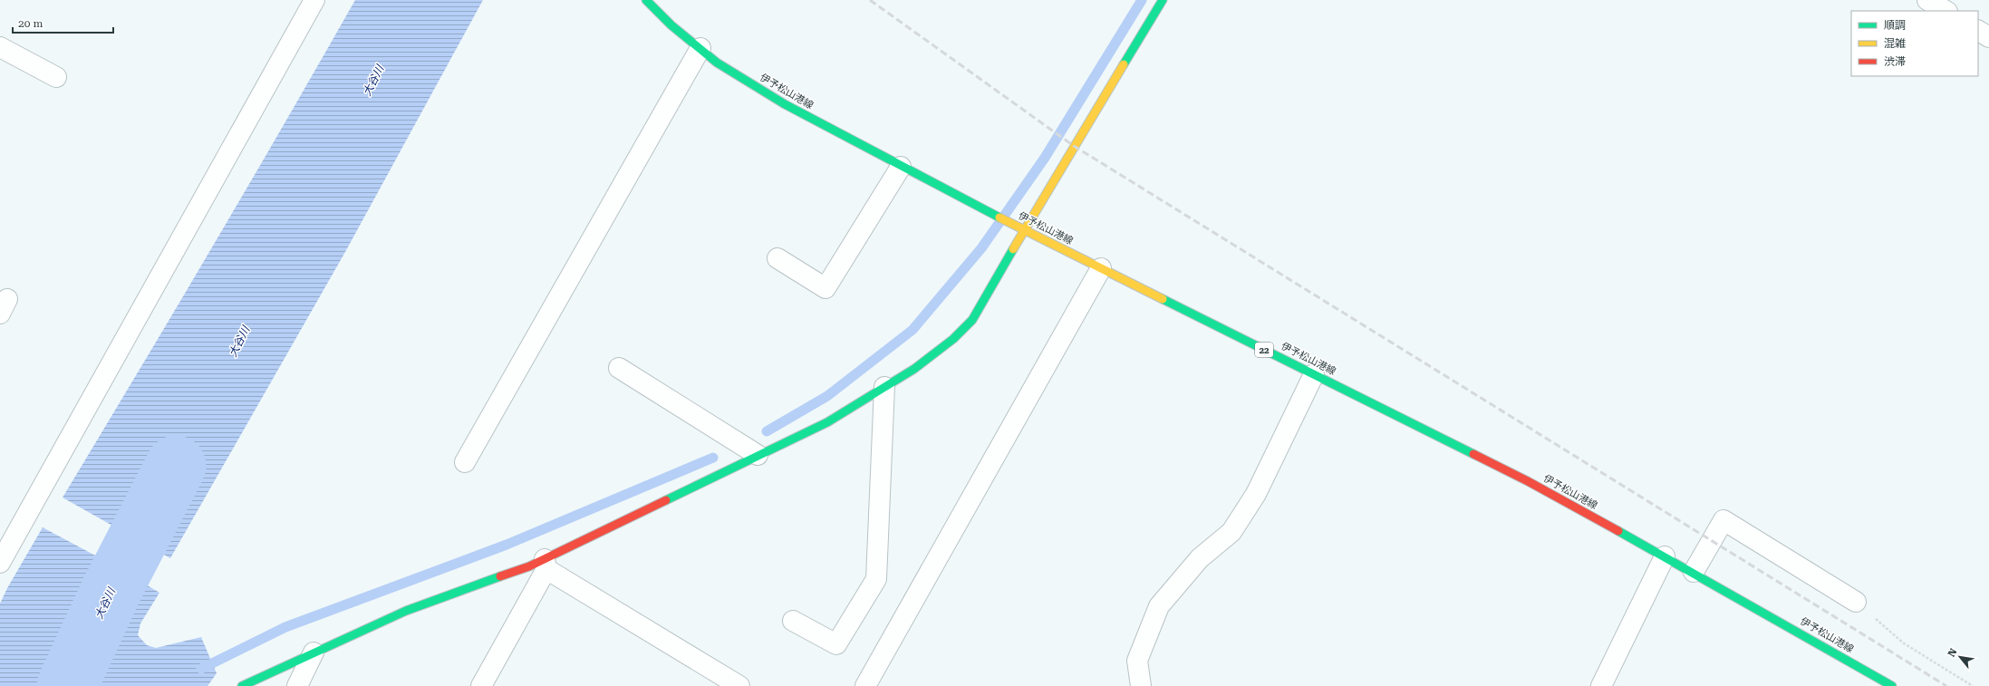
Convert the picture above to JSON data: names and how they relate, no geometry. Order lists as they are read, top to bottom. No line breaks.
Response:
{"streets":{"main road":["伊予松山港線","22"]},"water":["大谷川"],"legend":["順調","混雑","渋滞"],"scale_bar":"20 m","north":"top left"}
